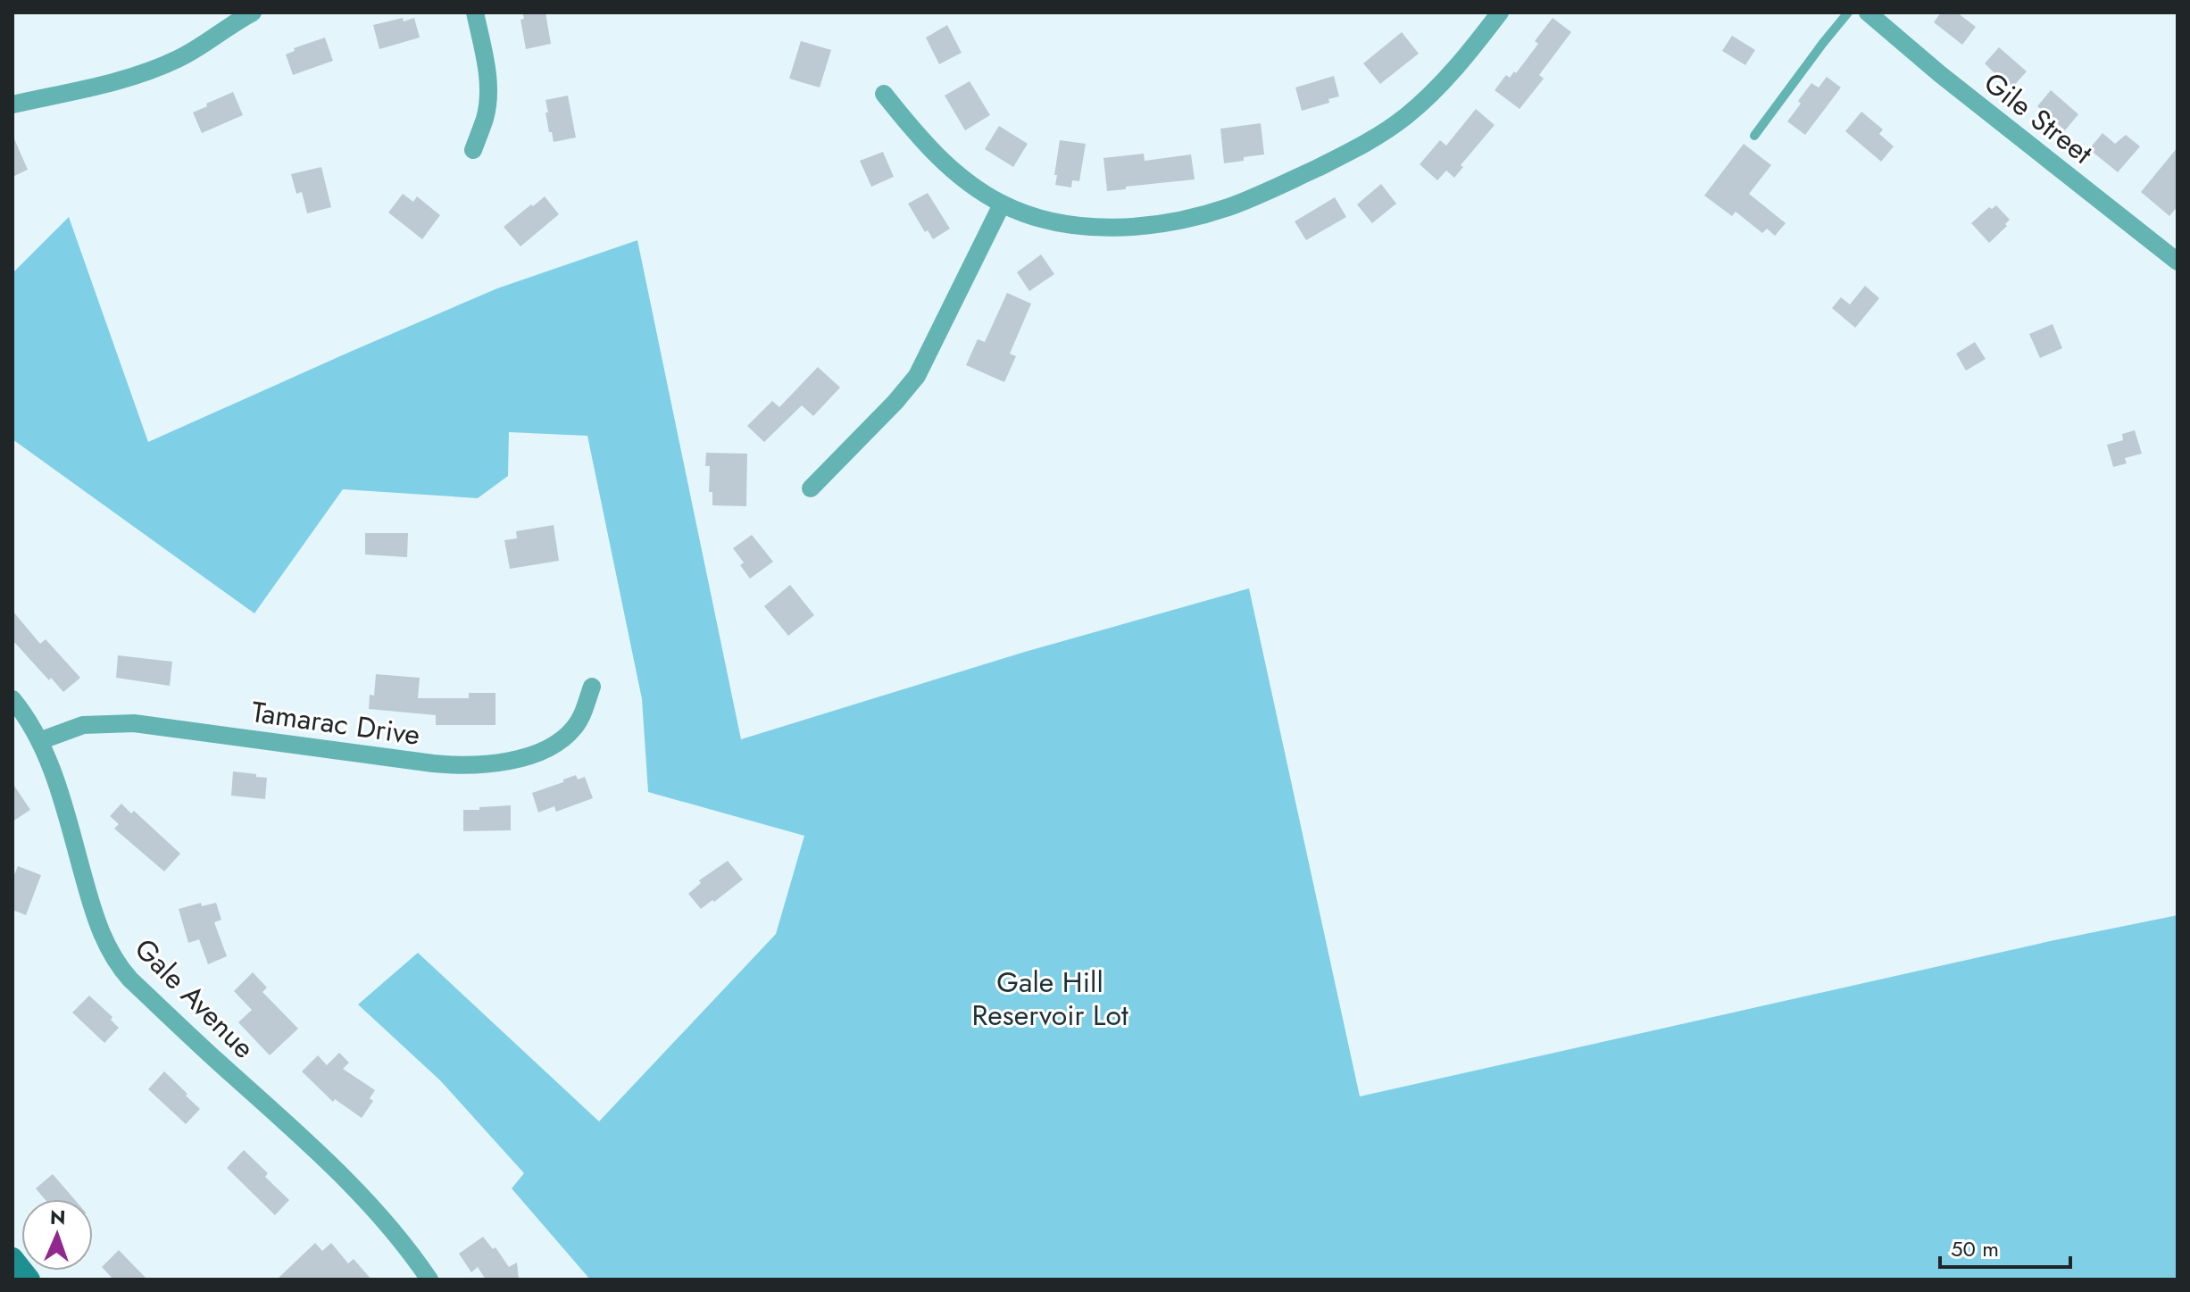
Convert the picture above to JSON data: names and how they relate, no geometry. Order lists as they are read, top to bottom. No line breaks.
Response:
{"streets":{"street":["Gile Street","Tamarac Drive","Gale Avenue"]},"crossings":[["Tamarac Drive","Gale Avenue"]],"parks":["Gale Hill Reservoir Lot"],"scale_bar":"50 m","north":"top"}
